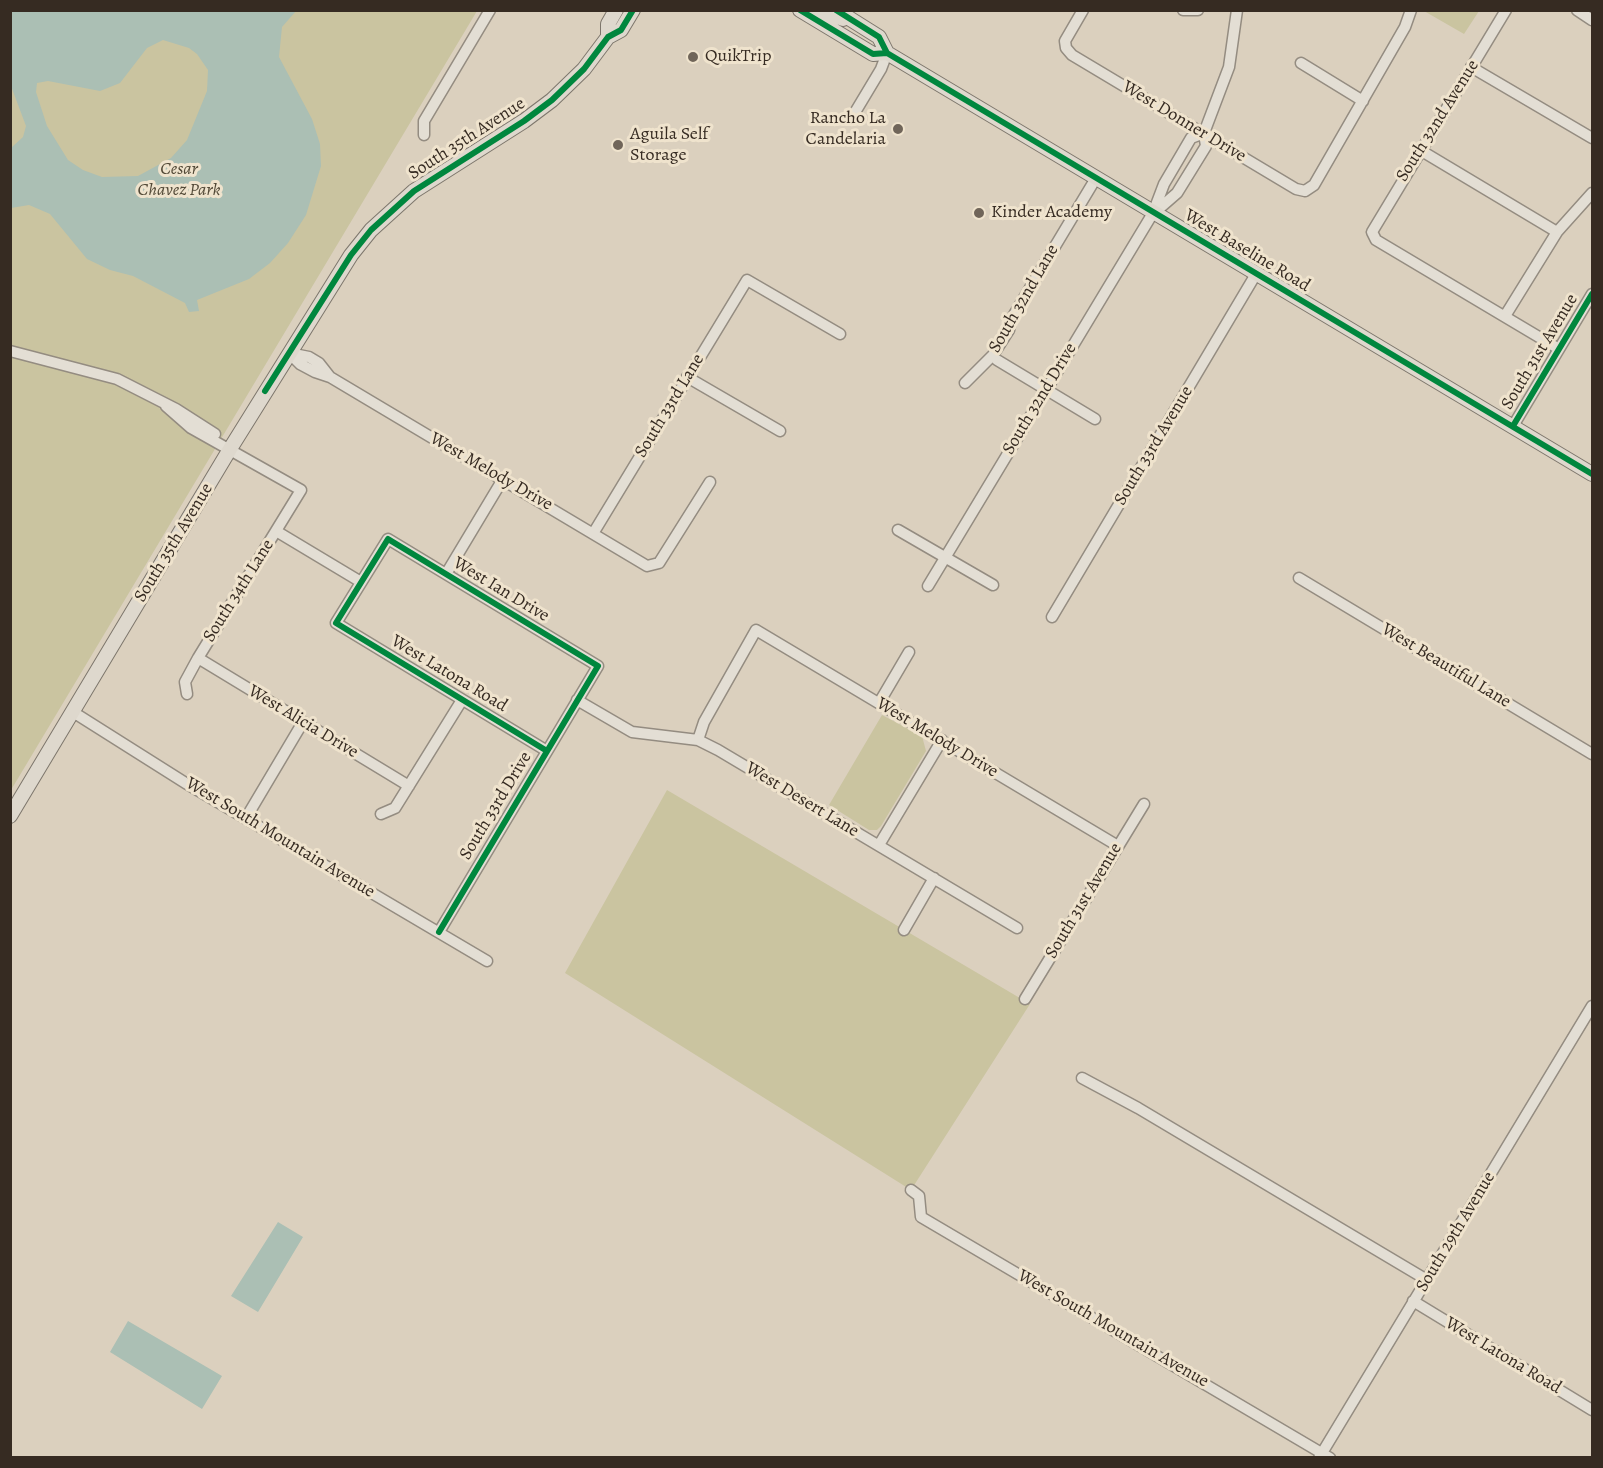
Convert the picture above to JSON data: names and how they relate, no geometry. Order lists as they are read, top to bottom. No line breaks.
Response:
{"streets":{"main road":["South 35th Avenue","West Baseline Road"],"street":["South 32nd Avenue","West Donner Drive","South 32nd Lane","South 31st Avenue","South 32nd Drive","South 33rd Lane","South 33rd Avenue","West Melody Drive","West Ian Drive","South 34th Lane","West Beautiful Lane","West Latona Road","West Alicia Drive","West Desert Lane","South 33rd Drive","West South Mountain Avenue","South 29th Avenue"]},"crossings":[["South 35th Avenue","West Melody Drive"],["South 35th Avenue","South 34th Lane"],["South 35th Avenue","West South Mountain Avenue"],["West Baseline Road","South 32nd Lane"],["West Baseline Road","South 31st Avenue"],["West Baseline Road","South 32nd Drive"],["West Baseline Road","South 33rd Avenue"],["South 31st Avenue","West Melody Drive"],["South 33rd Lane","West Melody Drive"],["West Melody Drive","West Desert Lane"],["West Ian Drive","West Latona Road"],["West Ian Drive","South 33rd Drive"],["South 34th Lane","West Alicia Drive"],["West Latona Road","South 33rd Drive"],["West Latona Road","South 29th Avenue"],["West Desert Lane","South 33rd Drive"],["South 33rd Drive","West South Mountain Avenue"],["West South Mountain Avenue","South 29th Avenue"]],"parks":["Cesar Chavez Park"],"places":["QuikTrip","Rancho La Candelaria","Aguila Self Storage","Kinder Academy"]}
